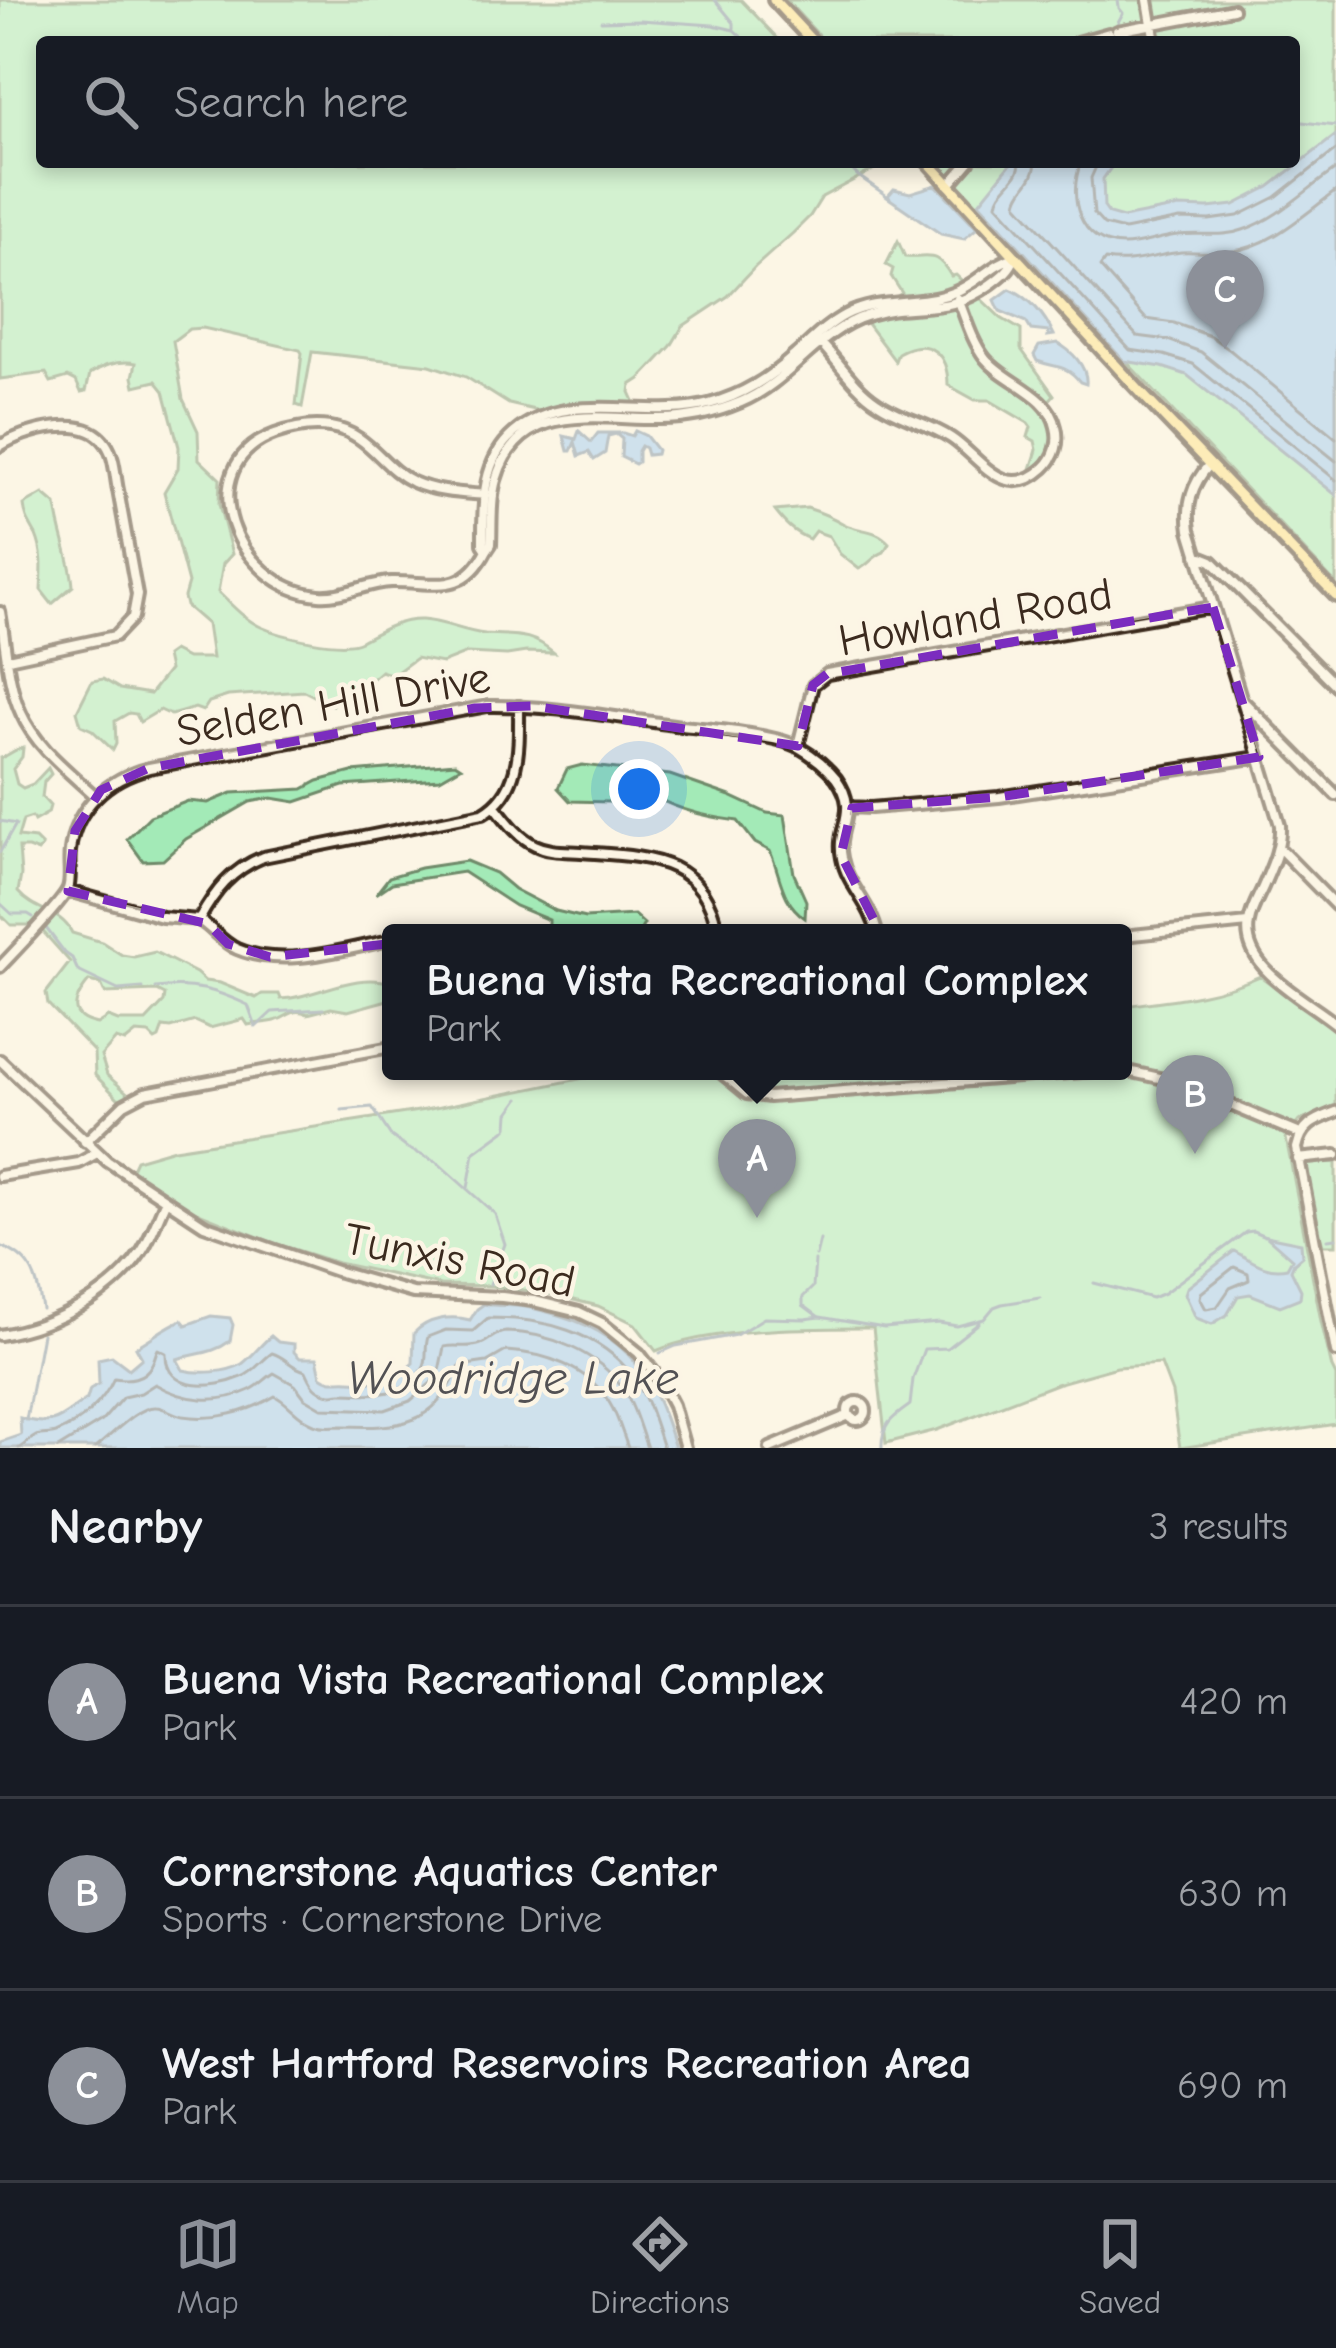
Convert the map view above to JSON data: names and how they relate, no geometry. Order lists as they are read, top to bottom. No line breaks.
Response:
{"streets":{"street":["Howland Road","Selden Hill Drive","Tunxis Road"]},"crossings":[["Howland Road","Selden Hill Drive"]],"water":["Woodridge Lake"],"page":{"search":"Search here","pins":["C","B","A"],"popup":["Buena Vista Recreational Complex","Park"],"heading":["Nearby","3 results"],"list":[{"mark":"A","name":"Buena Vista Recreational Complex","note":"Park","value":"420 m"},{"mark":"B","name":"Cornerstone Aquatics Center","note":"Sports · Cornerstone Drive","value":"630 m"},{"mark":"C","name":"West Hartford Reservoirs Recreation Area","note":"Park","value":"690 m"}],"nav":["Map","Directions","Saved"]}}
